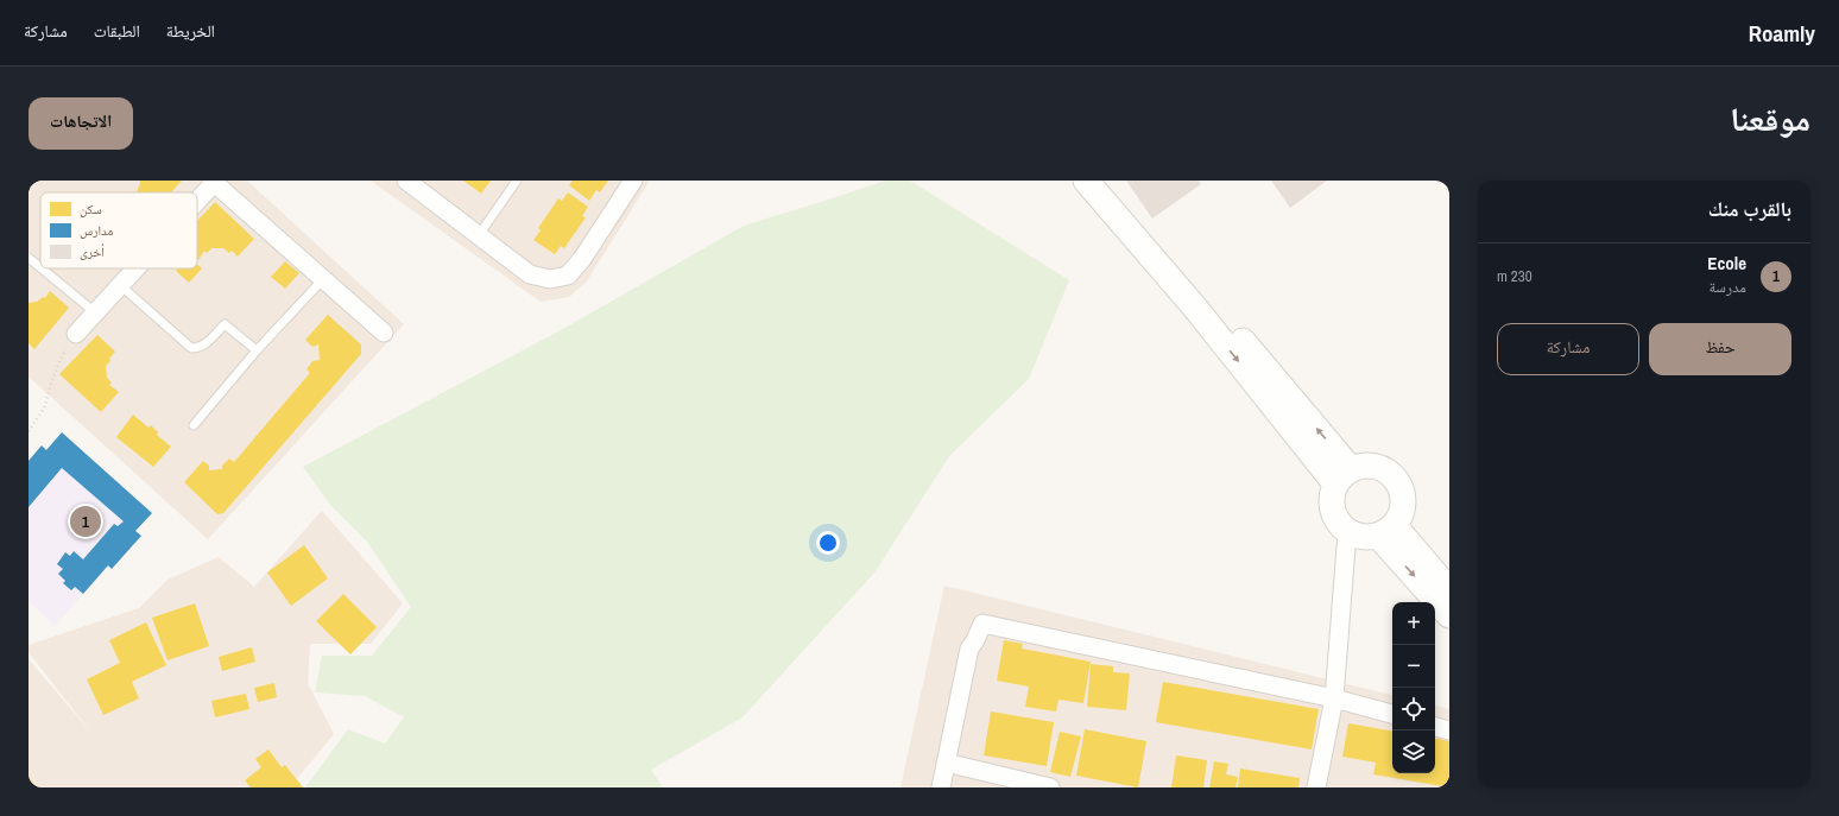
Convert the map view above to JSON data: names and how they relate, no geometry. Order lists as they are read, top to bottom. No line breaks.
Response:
{"legend":["سكن","مدارس","أخرى"],"page":{"header":"Roamly","nav":["الخريطة","الطبقات","مشاركة"],"title":"موقعنا","buttons":["الاتجاهات",["حفظ","مشاركة"]],"heading":"بالقرب منك","list":[{"mark":"1","name":"Ecole","note":"مدرسة","value":"230 m"}],"pins":"1","map_buttons":["+","−"]}}
